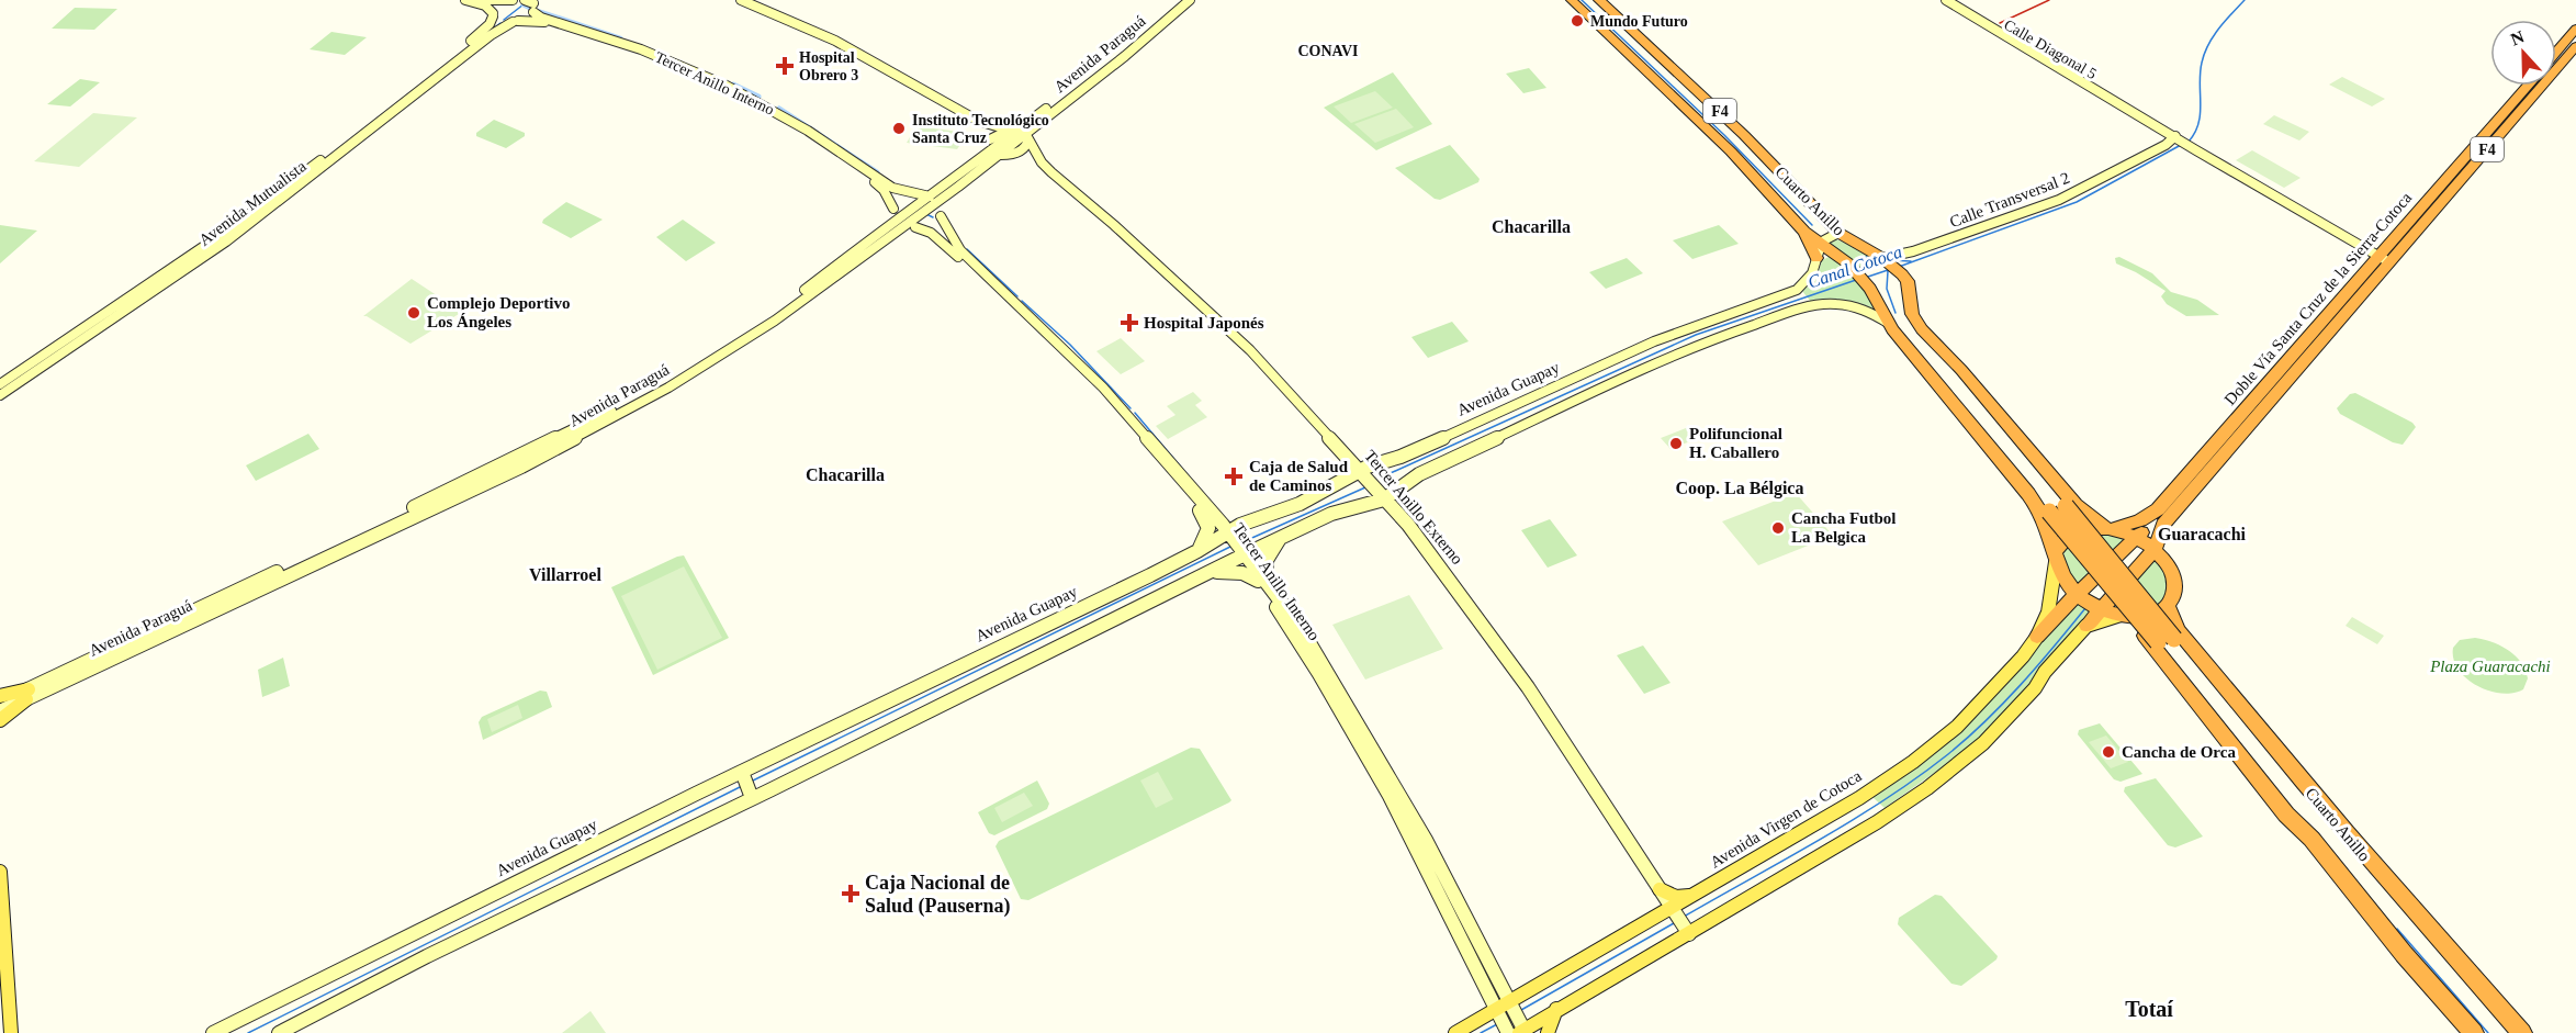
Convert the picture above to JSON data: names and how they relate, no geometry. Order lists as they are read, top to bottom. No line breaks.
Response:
{"streets":{"highway":["F4","Cuarto Anillo","Doble Vía Santa Cruz de la Sierra-Cotoca"],"main road":["Calle Diagonal 5","Avenida Paraguá","Tercer Anillo Interno","Calle Transversal 2","Avenida Mutualista","Avenida Guapay","Tercer Anillo Externo","Avenida Virgen de Cotoca"]},"crossings":[["Calle Diagonal 5","Calle Transversal 2"],["Calle Diagonal 5","Doble Vía Santa Cruz de la Sierra-Cotoca"],["Avenida Paraguá","Tercer Anillo Interno"],["Avenida Paraguá","Tercer Anillo Externo"],["Tercer Anillo Interno","Avenida Mutualista"],["Tercer Anillo Interno","Avenida Guapay"],["Tercer Anillo Interno","Avenida Virgen de Cotoca"],["F4","Cuarto Anillo"],["F4","Doble Vía Santa Cruz de la Sierra-Cotoca"],["F4","Avenida Virgen de Cotoca"],["Calle Transversal 2","Cuarto Anillo"],["Cuarto Anillo","Doble Vía Santa Cruz de la Sierra-Cotoca"],["Cuarto Anillo","Avenida Guapay"],["Cuarto Anillo","Avenida Virgen de Cotoca"],["Avenida Guapay","Tercer Anillo Externo"]],"districts":["CONAVI","Chacarilla","Chacarilla","Coop. La Bélgica","Guaracachi","Villarroel","Totaí"],"water":["Canal Cotoca"],"parks":["Plaza Guaracachi"],"places":{"other":["Mundo Futuro","Instituto Tecnológico Santa Cruz","Complejo Deportivo Los Ángeles","Polifuncional H. Caballero","Cancha Futbol La Belgica","Cancha de Orca"],"health":["Hospital Obrero 3","Hospital Japonés","Caja de Salud de Caminos","Caja Nacional de Salud (Pauserna)"]},"north":"top"}
